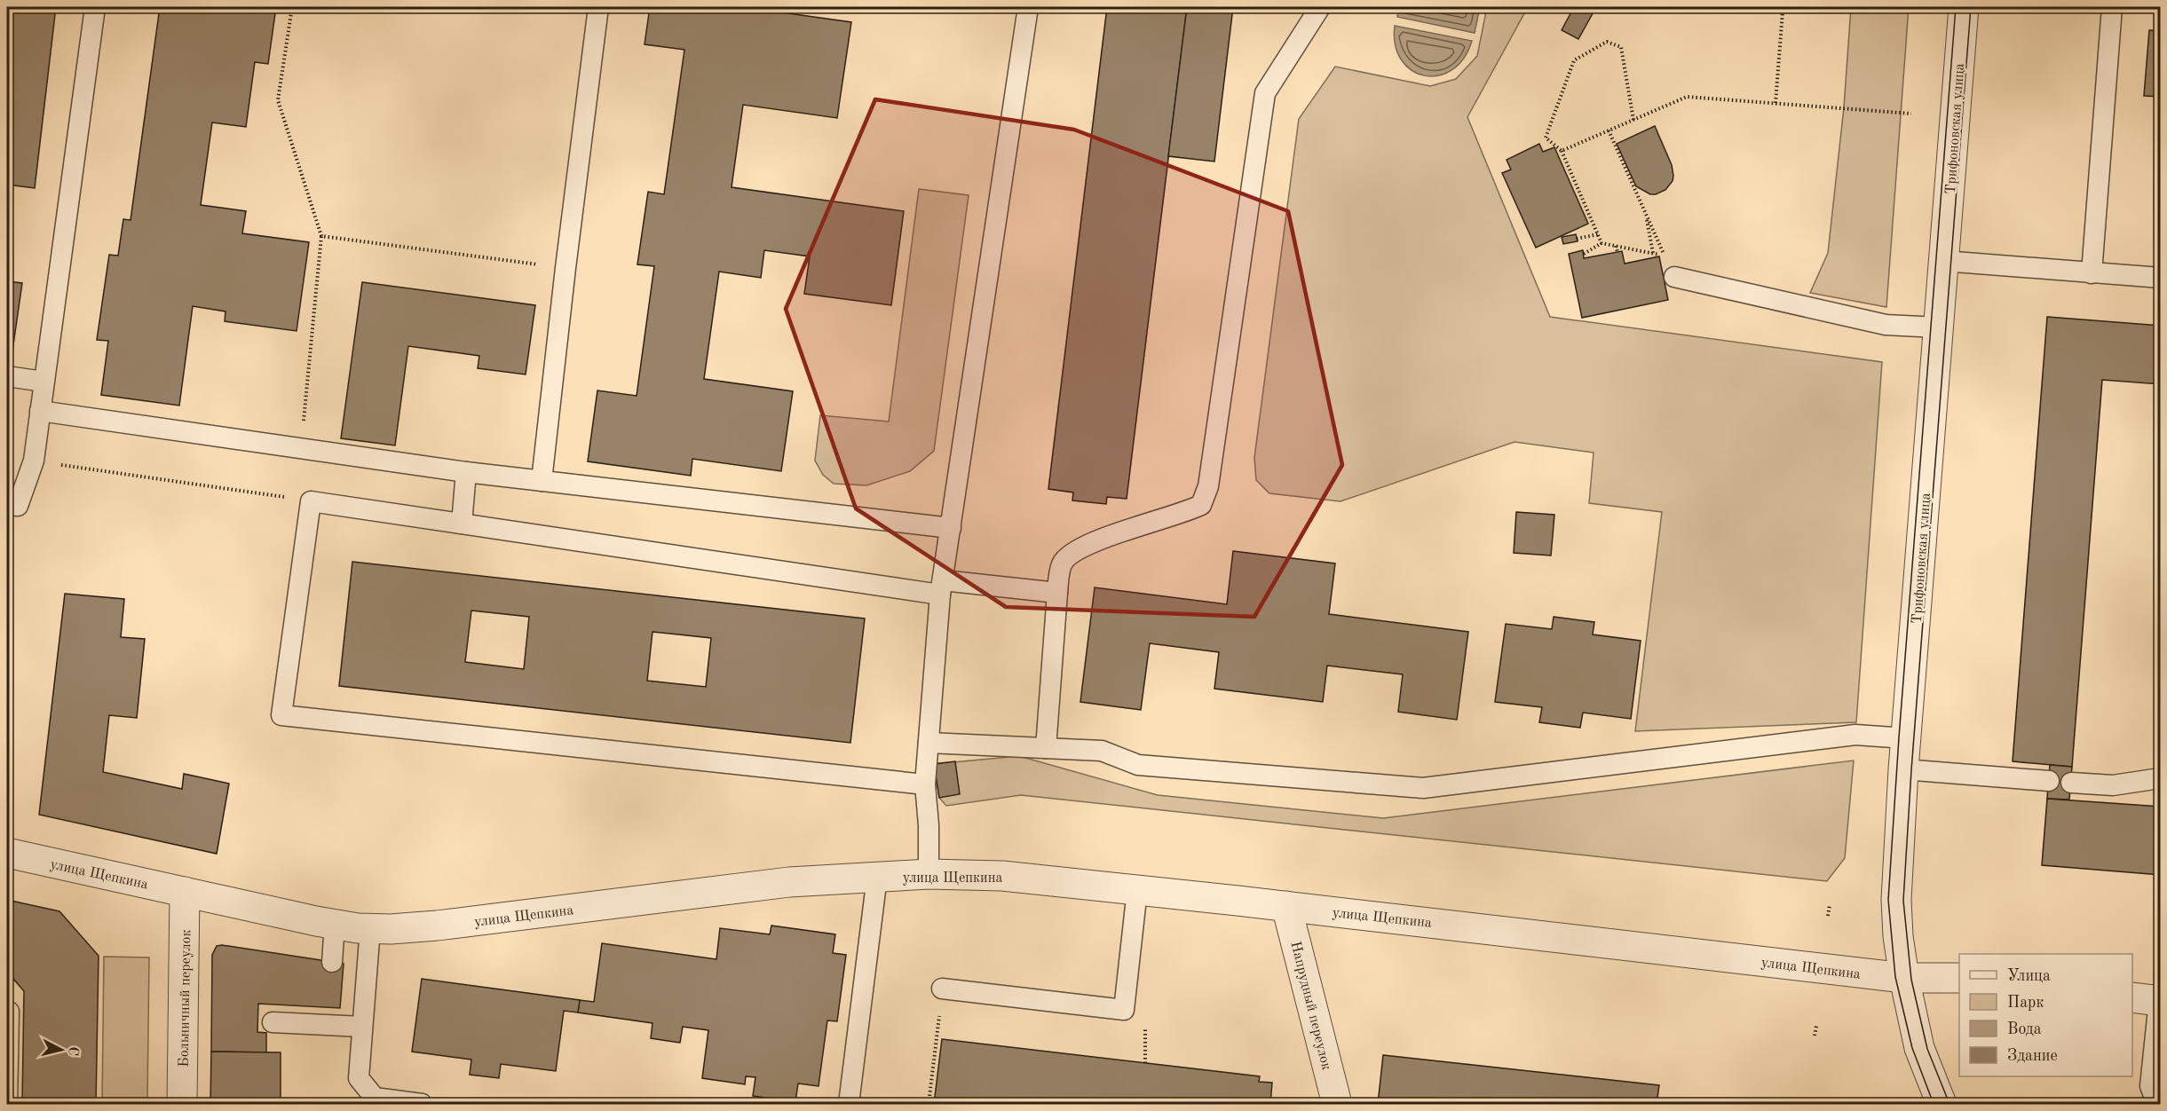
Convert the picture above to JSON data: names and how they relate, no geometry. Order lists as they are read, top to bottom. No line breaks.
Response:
{"streets":{"street":["Трифоновская улица","улица Щепкина","Больничный переулок","Напрудный переулок"]},"crossings":[["Трифоновская улица","улица Щепкина"],["улица Щепкина","Больничный переулок"],["улица Щепкина","Напрудный переулок"]],"legend":["Улица","Парк","Вода","Здание"],"north":"right"}
